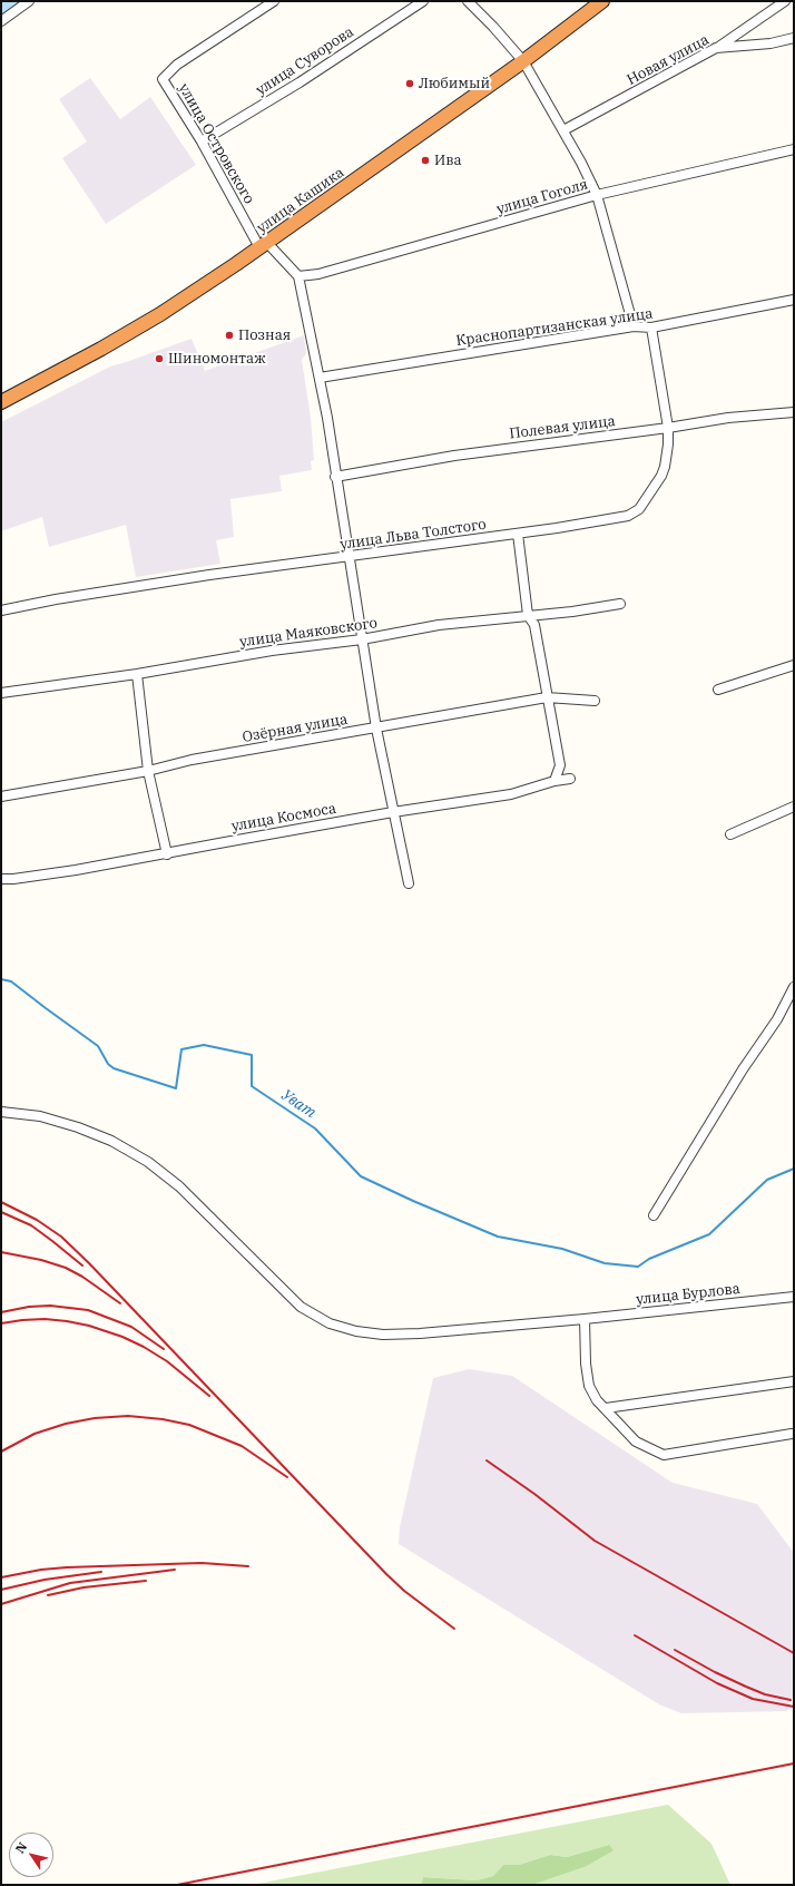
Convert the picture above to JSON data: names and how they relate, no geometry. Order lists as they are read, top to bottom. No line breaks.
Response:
{"streets":{"highway":["улица Кашика"],"street":["Новая улица","улица Суворова","улица Островского","улица Гоголя","Краснопартизанская улица","Полевая улица","улица Льва Толстого","улица Маяковского","Озёрная улица","улица Космоса","улица Бурлова"]},"crossings":[["улица Суворова","улица Островского"],["улица Островского","улица Гоголя"],["улица Островского","улица Кашика"],["Краснопартизанская улица","улица Льва Толстого"],["Полевая улица","улица Льва Толстого"]],"water":["Уват"],"places":["Любимый","Ива","Позная","Шиномонтаж"],"north":"top left"}
